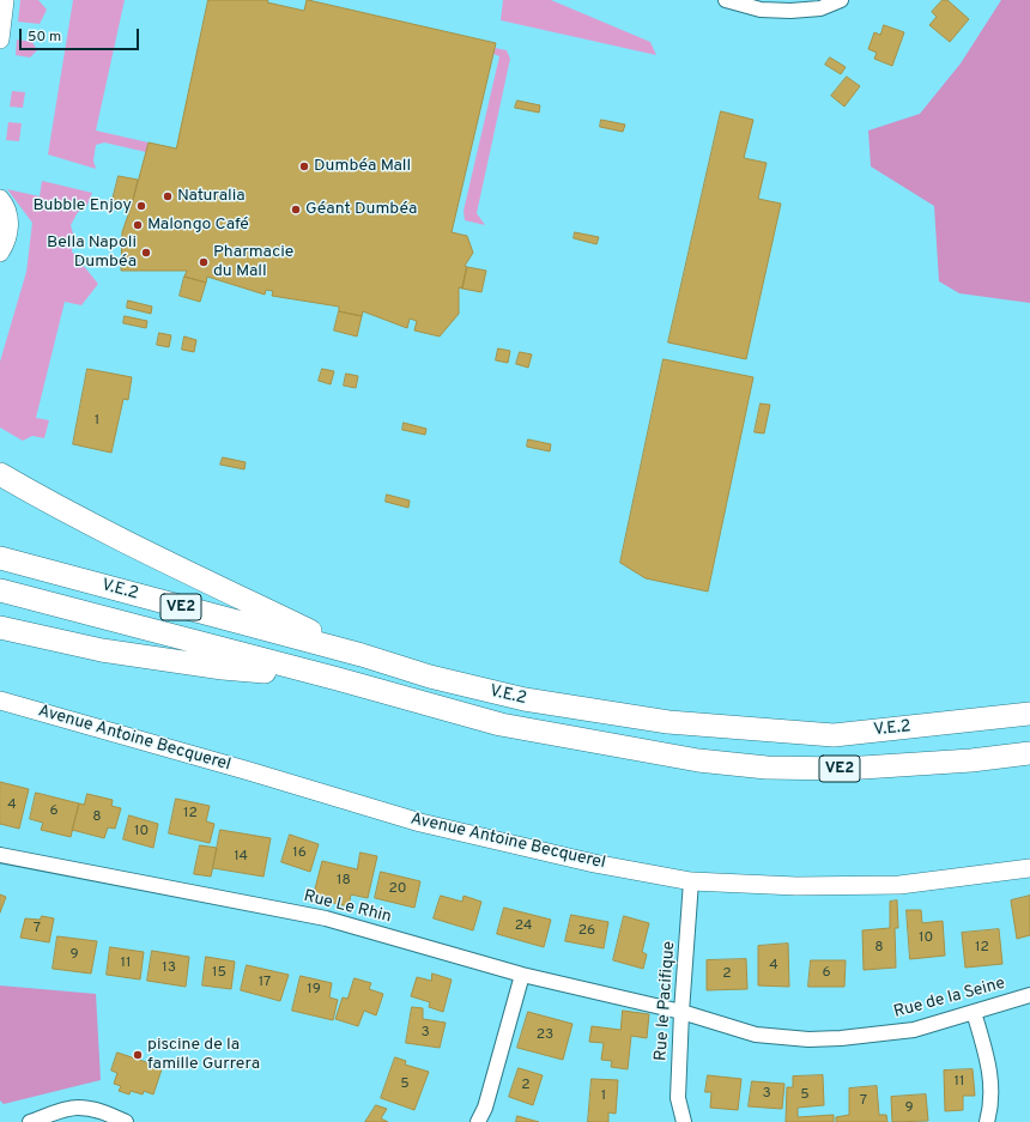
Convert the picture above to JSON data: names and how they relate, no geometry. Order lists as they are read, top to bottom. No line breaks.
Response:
{"streets":{"highway":["V.E.2","VE2"],"street":["Avenue Antoine Becquerel","Rue Le Rhin","Rue de la Seine","Rue le Pacifique"]},"crossings":[["Avenue Antoine Becquerel","Rue le Pacifique"],["Rue Le Rhin","Rue de la Seine"],["Rue Le Rhin","Rue le Pacifique"],["Rue de la Seine","Rue le Pacifique"]],"places":["Dumbéa Mall","Naturalia","Bubble Enjoy","Géant Dumbéa","Malongo Café","Bella Napoli Dumbéa","Pharmacie du Mall","piscine de la famille Gurrera"],"house_numbers":["1","4","6","12","8","10","16","14","18","20","24","7","26","10","8","12","9","11","4","13","15","6","2","17","19","3","23","11","5","2","3","5","1","7","9"],"scale_bar":"50 m"}
